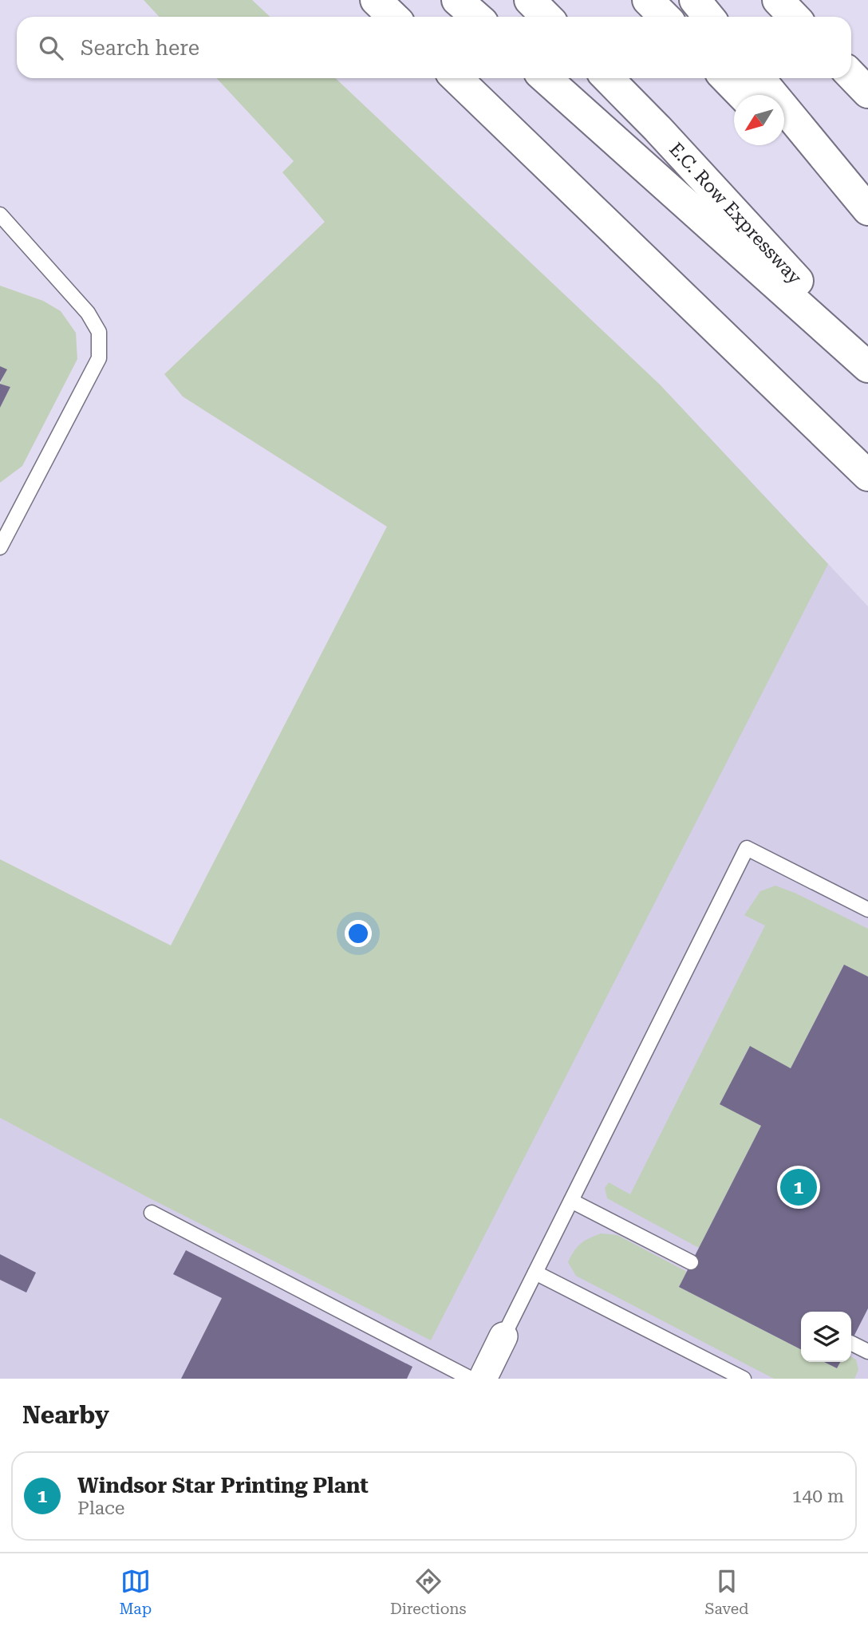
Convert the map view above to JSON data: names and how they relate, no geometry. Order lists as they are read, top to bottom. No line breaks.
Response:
{"streets":{"main road":["E.C. Row Expressway"]},"north":"bottom left","page":{"search":"Search here","pins":"1","heading":"Nearby","list":[{"mark":"1","name":"Windsor Star Printing Plant","note":"Place","value":"140 m"}],"nav":["Map","Directions","Saved"]}}
